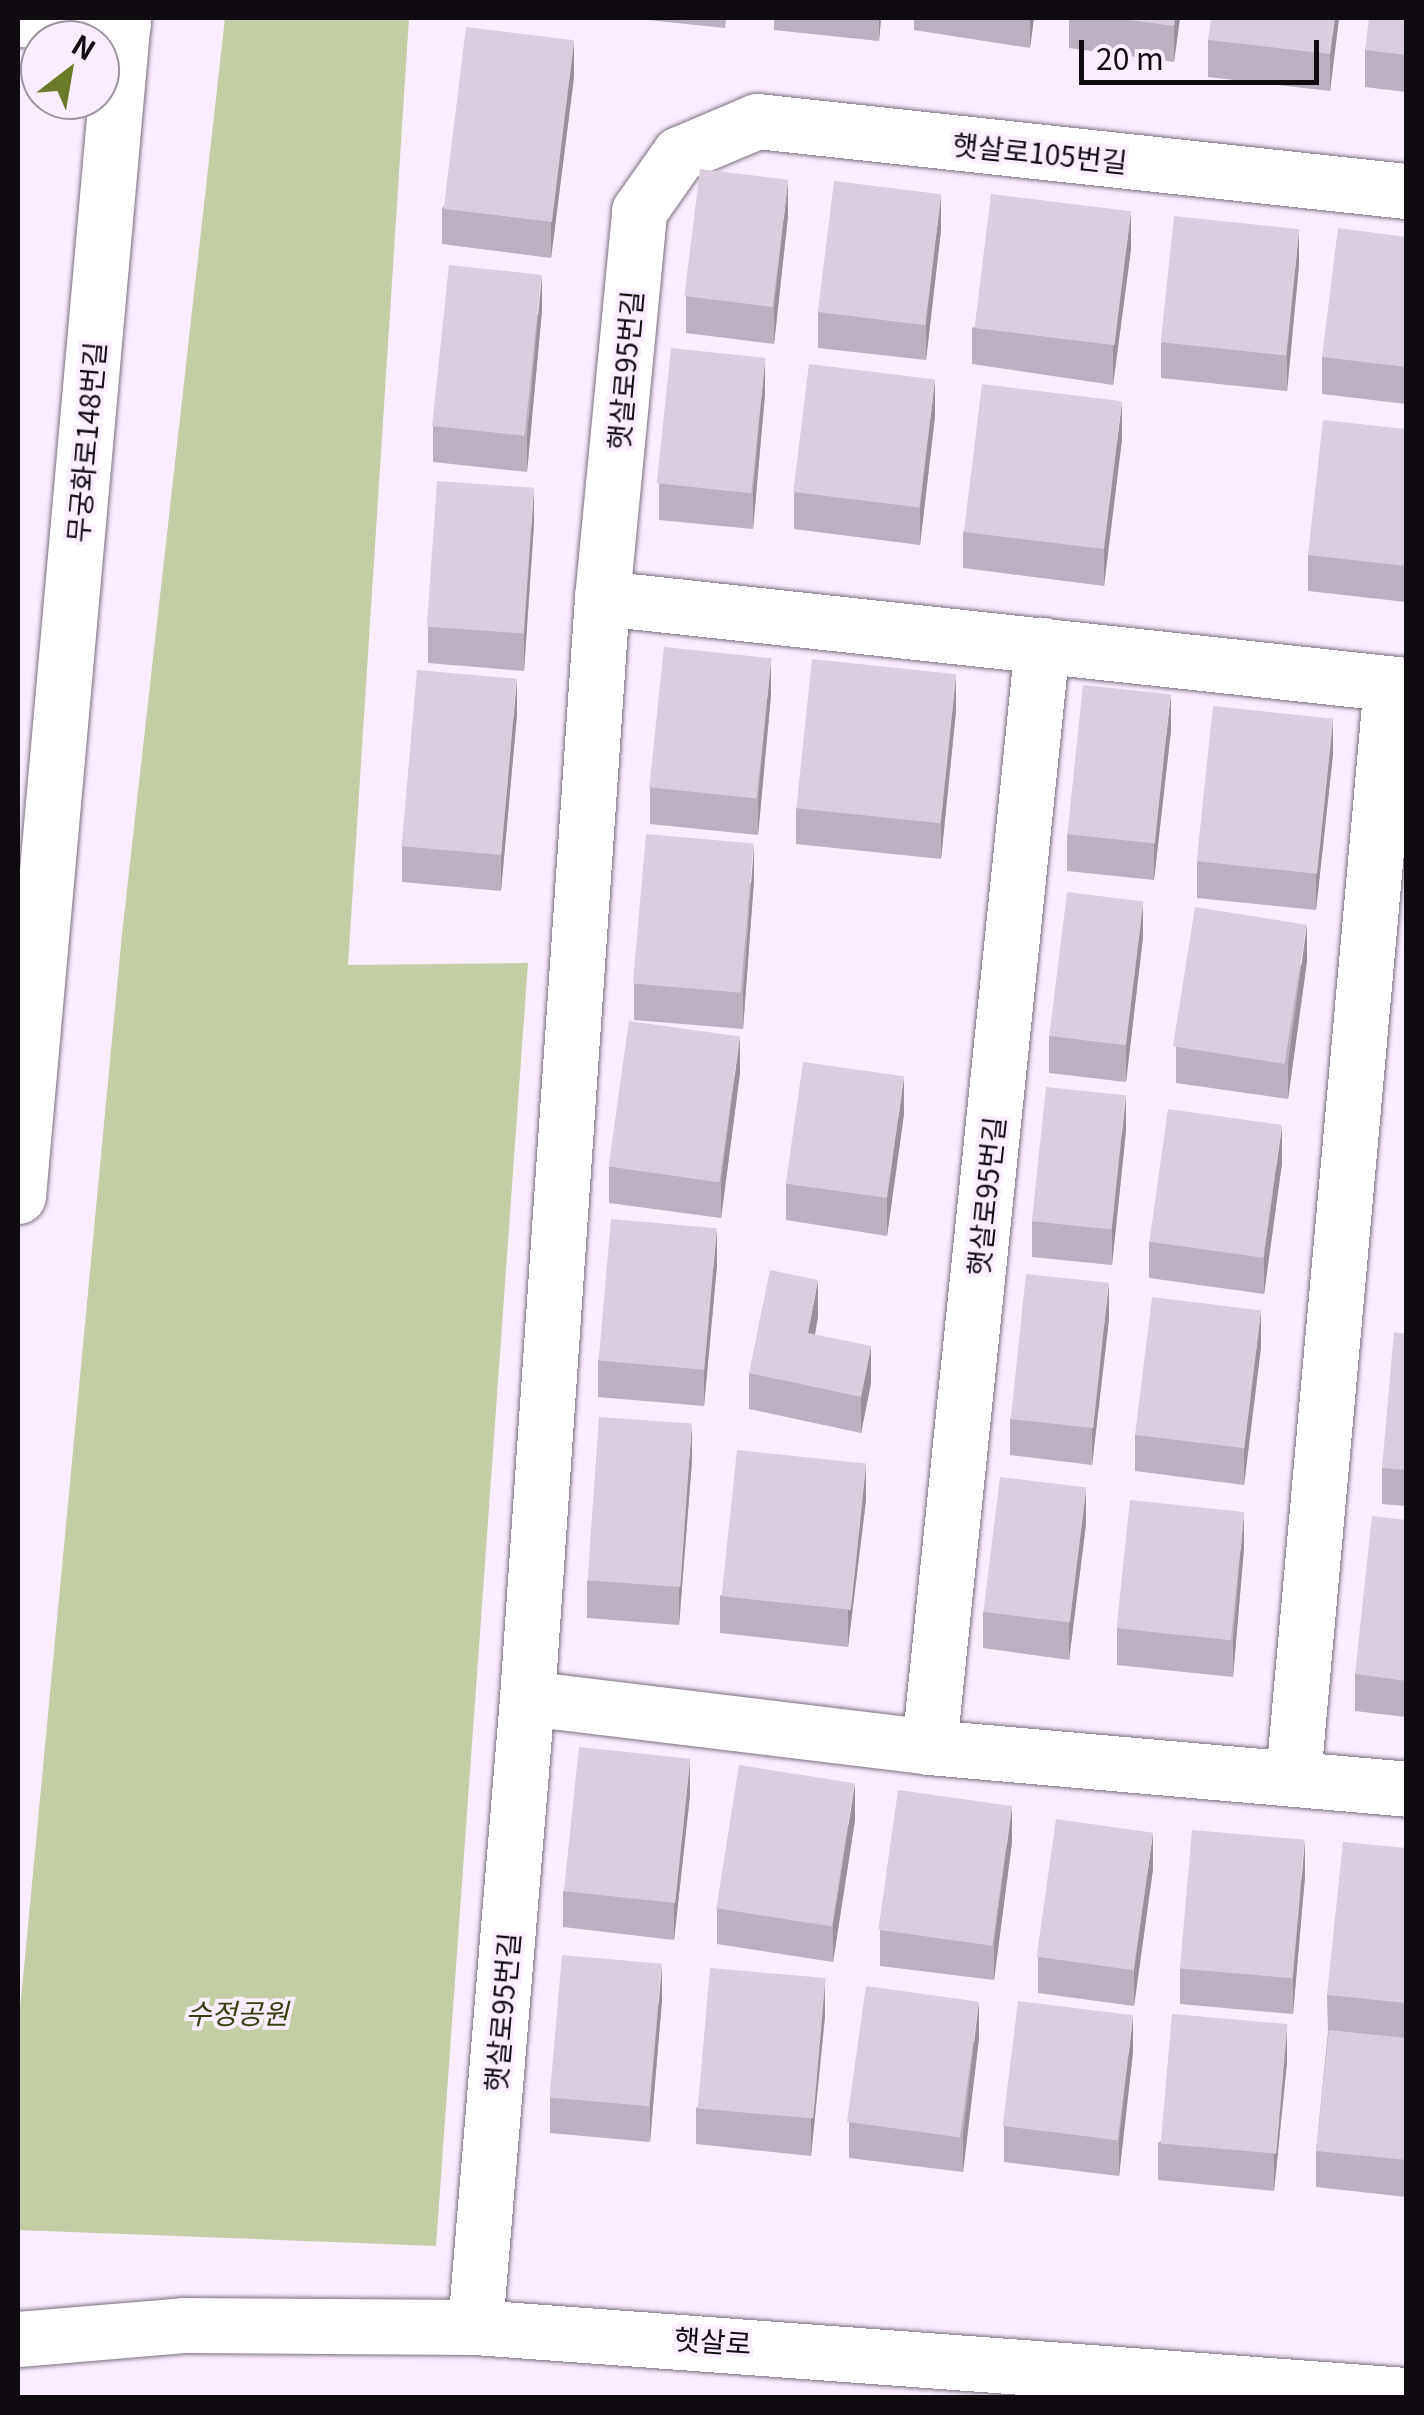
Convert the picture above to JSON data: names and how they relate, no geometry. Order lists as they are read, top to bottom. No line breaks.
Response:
{"streets":{"street":["햇살로105번길","햇살로95번길","무궁화로148번길","햇살로"]},"crossings":[["햇살로105번길","햇살로95번길"],["햇살로95번길","햇살로"]],"parks":["수정공원"],"scale_bar":"20 m","north":"top right"}
